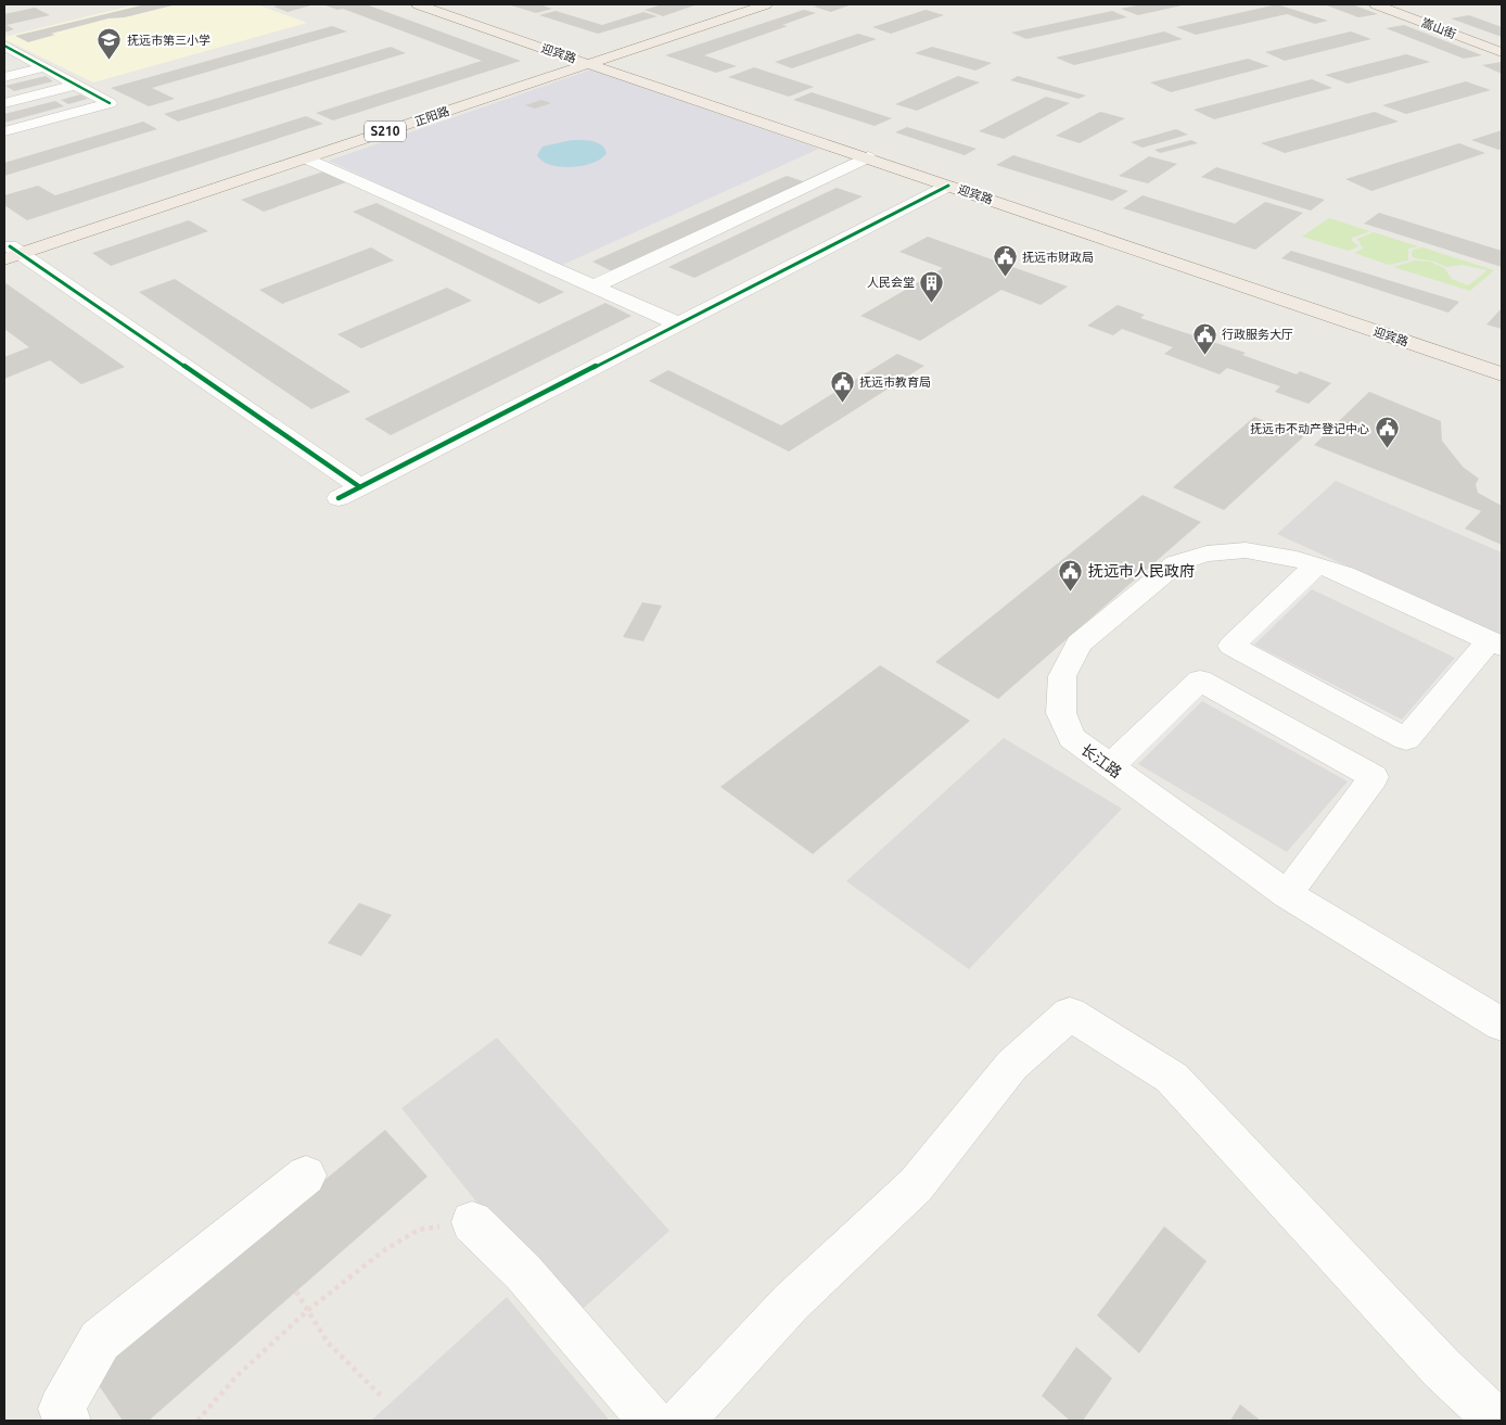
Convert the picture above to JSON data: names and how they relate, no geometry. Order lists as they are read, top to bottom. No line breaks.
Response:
{"streets":{"main road":["嵩山街","迎宾路","正阳路","S210"],"street":["长江路"]},"crossings":[["迎宾路","正阳路"]],"places":{"school or university":["抚远市第三小学"],"public building":["抚远市财政局","行政服务大厅","抚远市教育局","抚远市不动产登记中心","抚远市人民政府"],"building":["人民会堂"]}}
